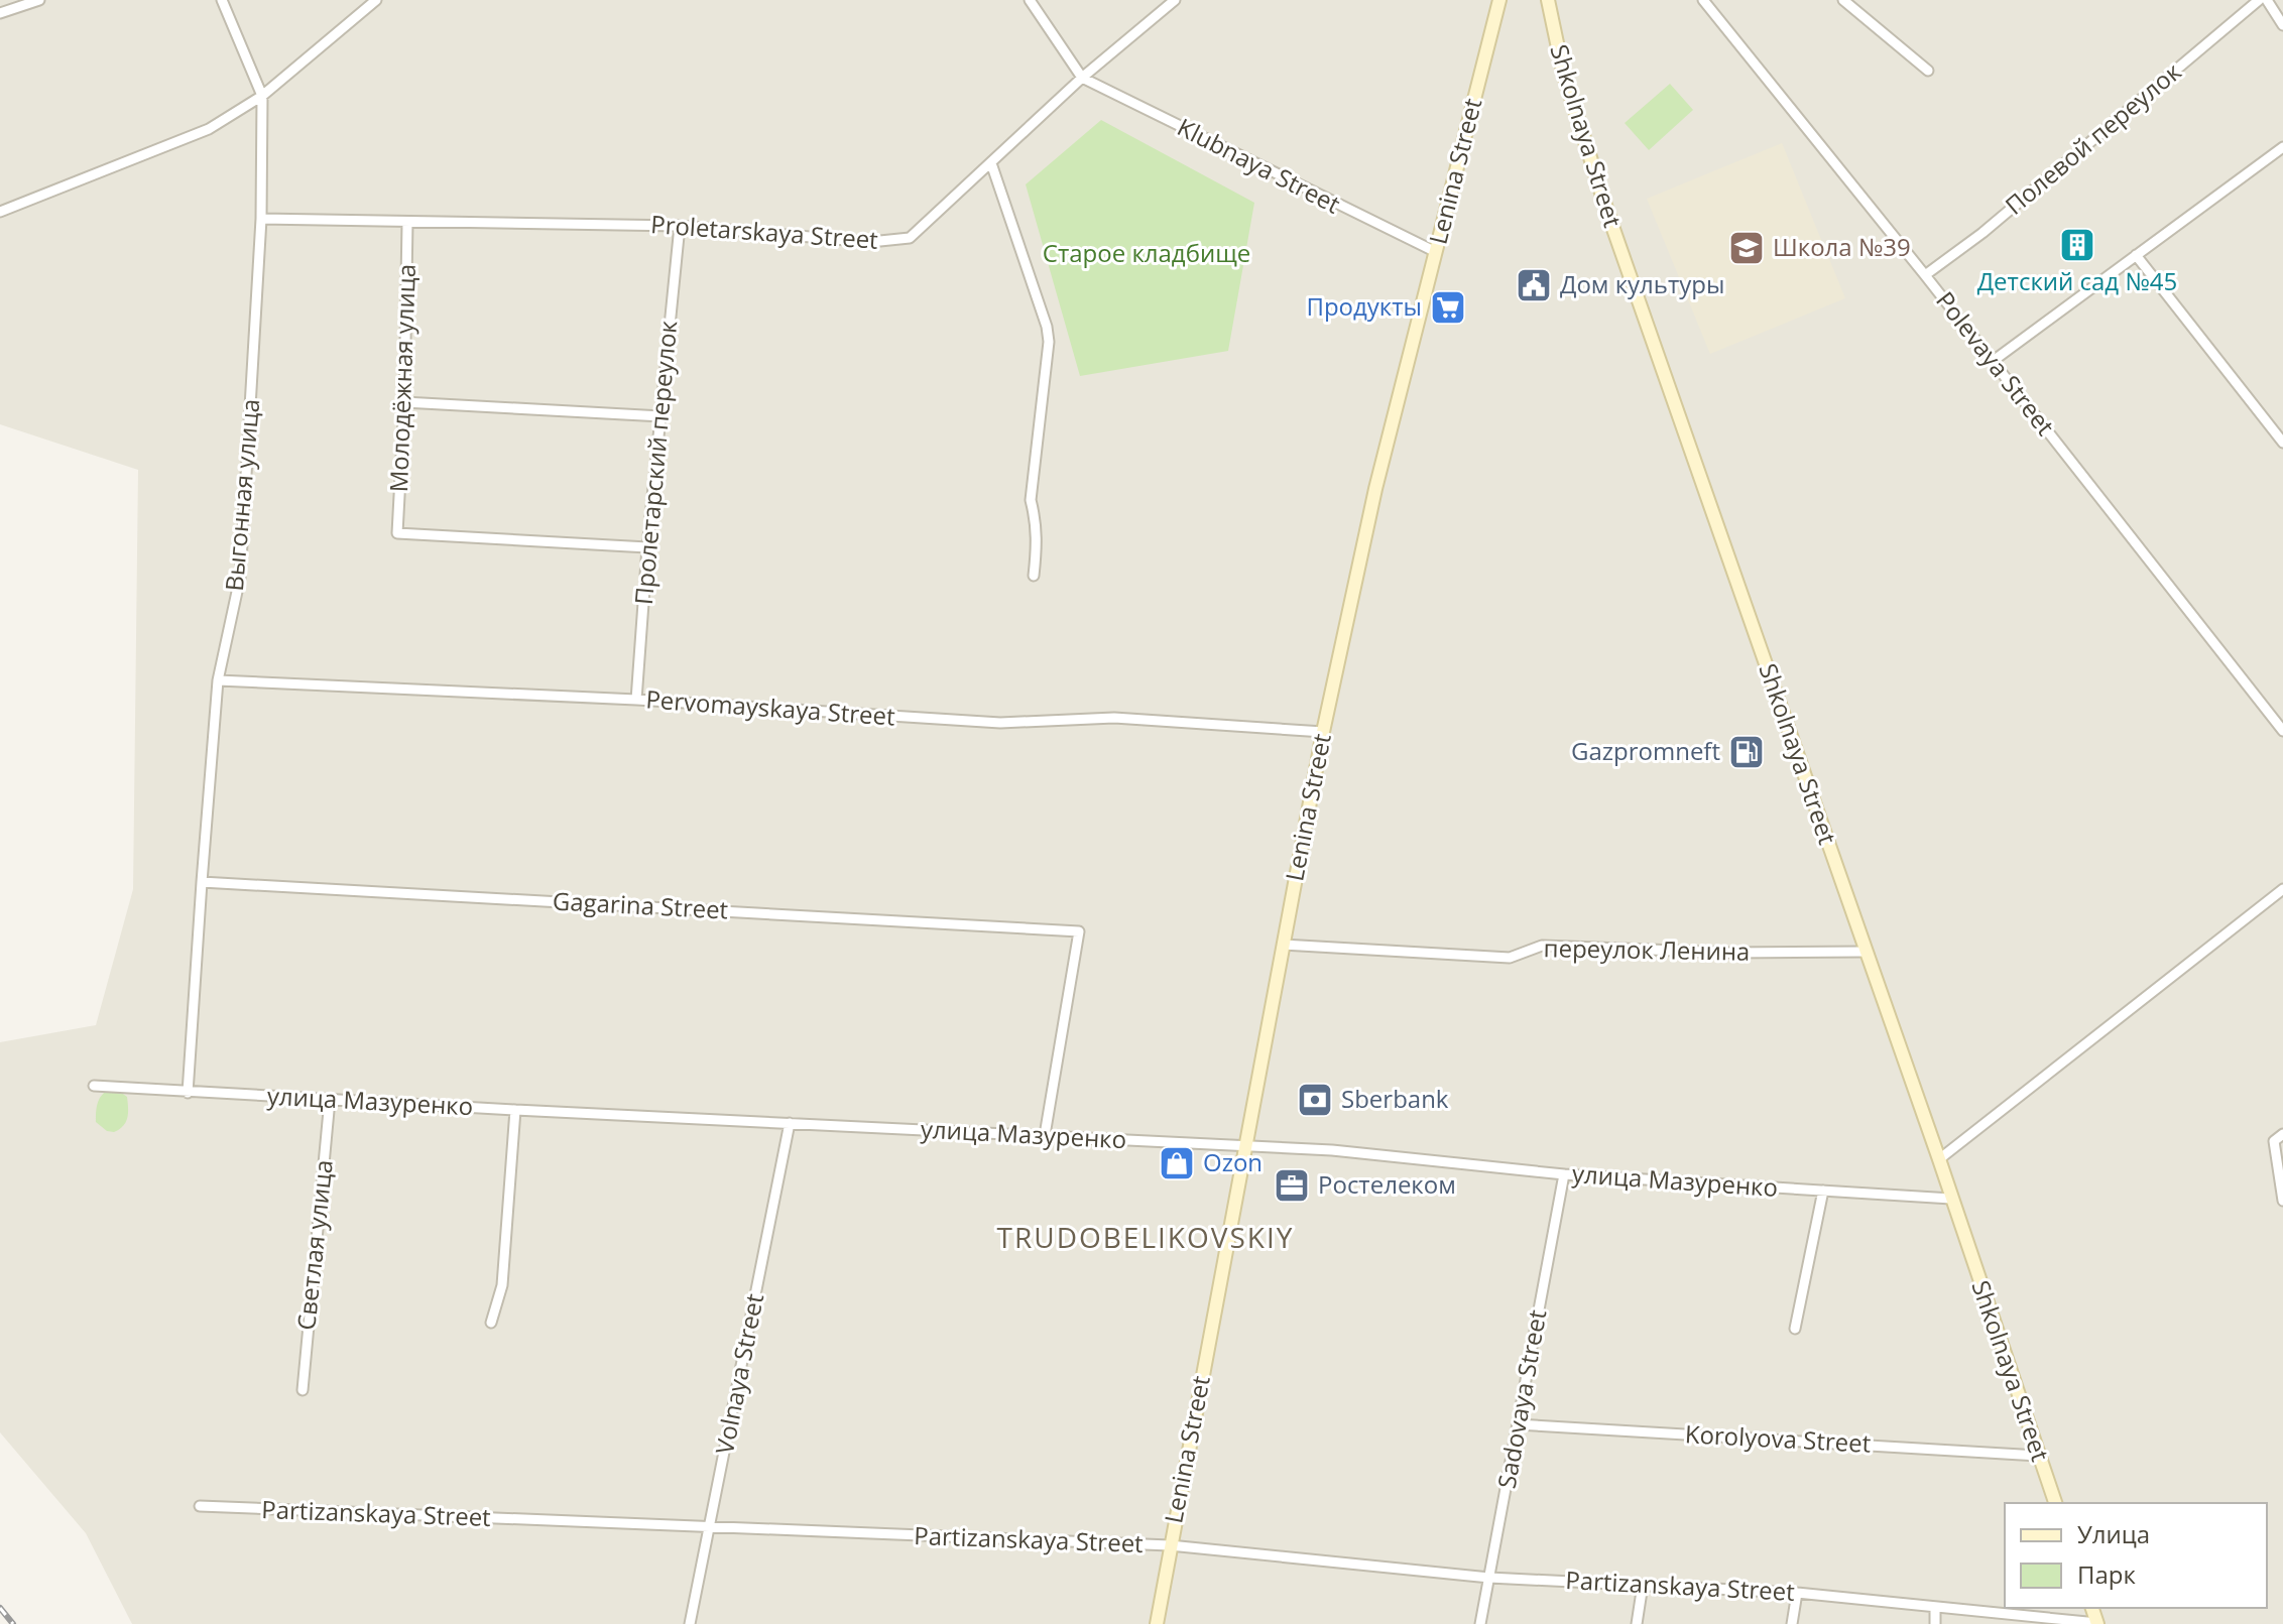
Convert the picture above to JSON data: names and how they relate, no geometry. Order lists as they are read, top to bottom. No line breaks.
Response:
{"streets":{"street":["Shkolnaya Street","Полевой переулок","Klubnaya Street","Lenina Street","Proletarskaya Street","Polevaya Street","Молодёжная улица","Пролетарский переулок","Выгонная улица","Pervomayskaya Street","Gagarina Street","переулок Ленина","улица Мазуренко","Светлая улица","Volnaya Street","Sadovaya Street","Korolyova Street","Partizanskaya Street"]},"crossings":[["Shkolnaya Street","переулок Ленина"],["Shkolnaya Street","улица Мазуренко"],["Shkolnaya Street","Korolyova Street"],["Полевой переулок","Polevaya Street"],["Klubnaya Street","Lenina Street"],["Klubnaya Street","Proletarskaya Street"],["Lenina Street","Pervomayskaya Street"],["Lenina Street","переулок Ленина"],["Lenina Street","улица Мазуренко"],["Lenina Street","Partizanskaya Street"],["Proletarskaya Street","Молодёжная улица"],["Proletarskaya Street","Пролетарский переулок"],["Proletarskaya Street","Выгонная улица"],["Молодёжная улица","Пролетарский переулок"],["Пролетарский переулок","Pervomayskaya Street"],["Выгонная улица","Pervomayskaya Street"],["Выгонная улица","Gagarina Street"],["Выгонная улица","улица Мазуренко"],["Gagarina Street","улица Мазуренко"],["улица Мазуренко","Светлая улица"],["улица Мазуренко","Volnaya Street"],["улица Мазуренко","Sadovaya Street"],["Volnaya Street","Partizanskaya Street"],["Sadovaya Street","Korolyova Street"],["Sadovaya Street","Partizanskaya Street"]],"districts":["TRUDOBELIKOVSKIY"],"parks":["Старое кладбище"],"places":{"building":["Детский сад №45"],"school or university":["Школа №39"],"public building":["Дом культуры"],"supermarket":["Продукты"],"fuel station":["Gazpromneft"],"bank":["Sberbank"],"shop":["Ozon"],"office":["Ростелеком"]},"legend":["Улица","Парк"]}
